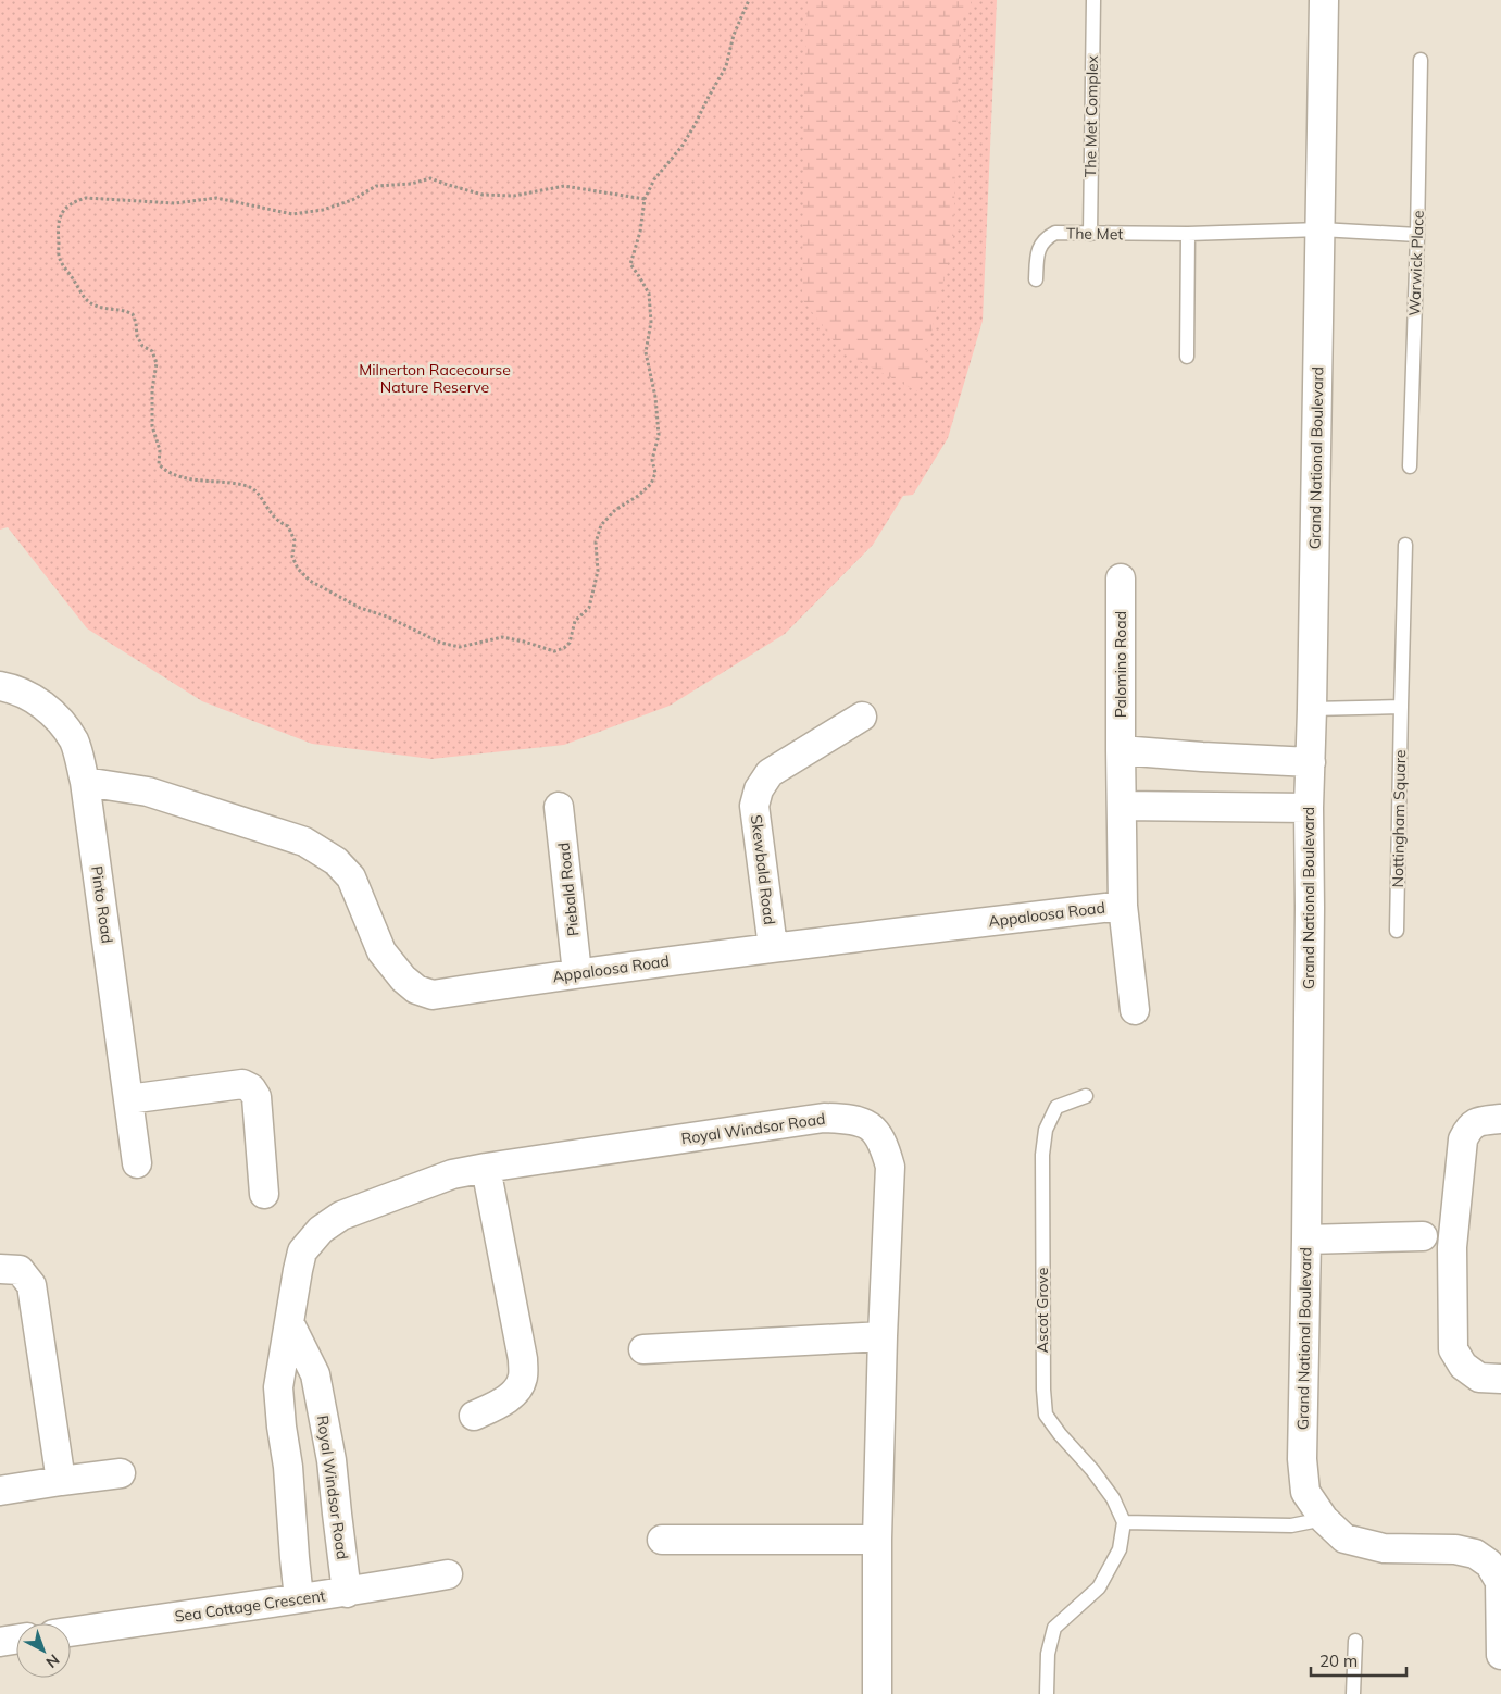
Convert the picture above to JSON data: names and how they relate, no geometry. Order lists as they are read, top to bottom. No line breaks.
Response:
{"streets":{"street":["Grand National Boulevard","Palomino Road","Skewbald Road","Piebald Road","Pinto Road","Appaloosa Road","Royal Windsor Road","Sea Cottage Crescent"],"lane":["The Met Complex","The Met","Warwick Place","Nottingham Square","Ascot Grove"]},"crossings":[["The Met Complex","The Met"],["The Met","Warwick Place"],["The Met","Grand National Boulevard"],["Warwick Place","Grand National Boulevard"],["Palomino Road","Appaloosa Road"],["Skewbald Road","Appaloosa Road"],["Piebald Road","Appaloosa Road"],["Pinto Road","Appaloosa Road"],["Royal Windsor Road","Sea Cottage Crescent"]],"parks":["Milnerton Racecourse Nature Reserve"],"scale_bar":"20 m","north":"bottom right"}
